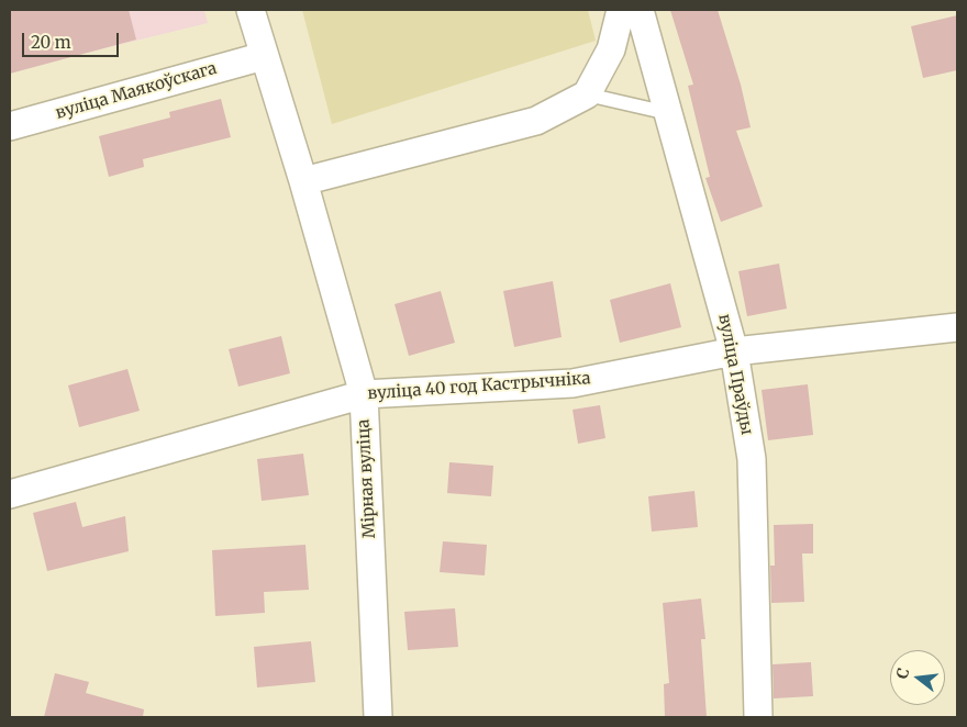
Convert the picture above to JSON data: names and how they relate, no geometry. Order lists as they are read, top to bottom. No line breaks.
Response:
{"streets":{"street":["вуліца Маякоўскага","вуліца Праўды","вуліца 40 год Кастрычніка","Мірная вуліца"]},"crossings":[["вуліца Маякоўскага","Мірная вуліца"],["вуліца Праўды","вуліца 40 год Кастрычніка"],["вуліца 40 год Кастрычніка","Мірная вуліца"]],"scale_bar":"20 m","north":"left"}
